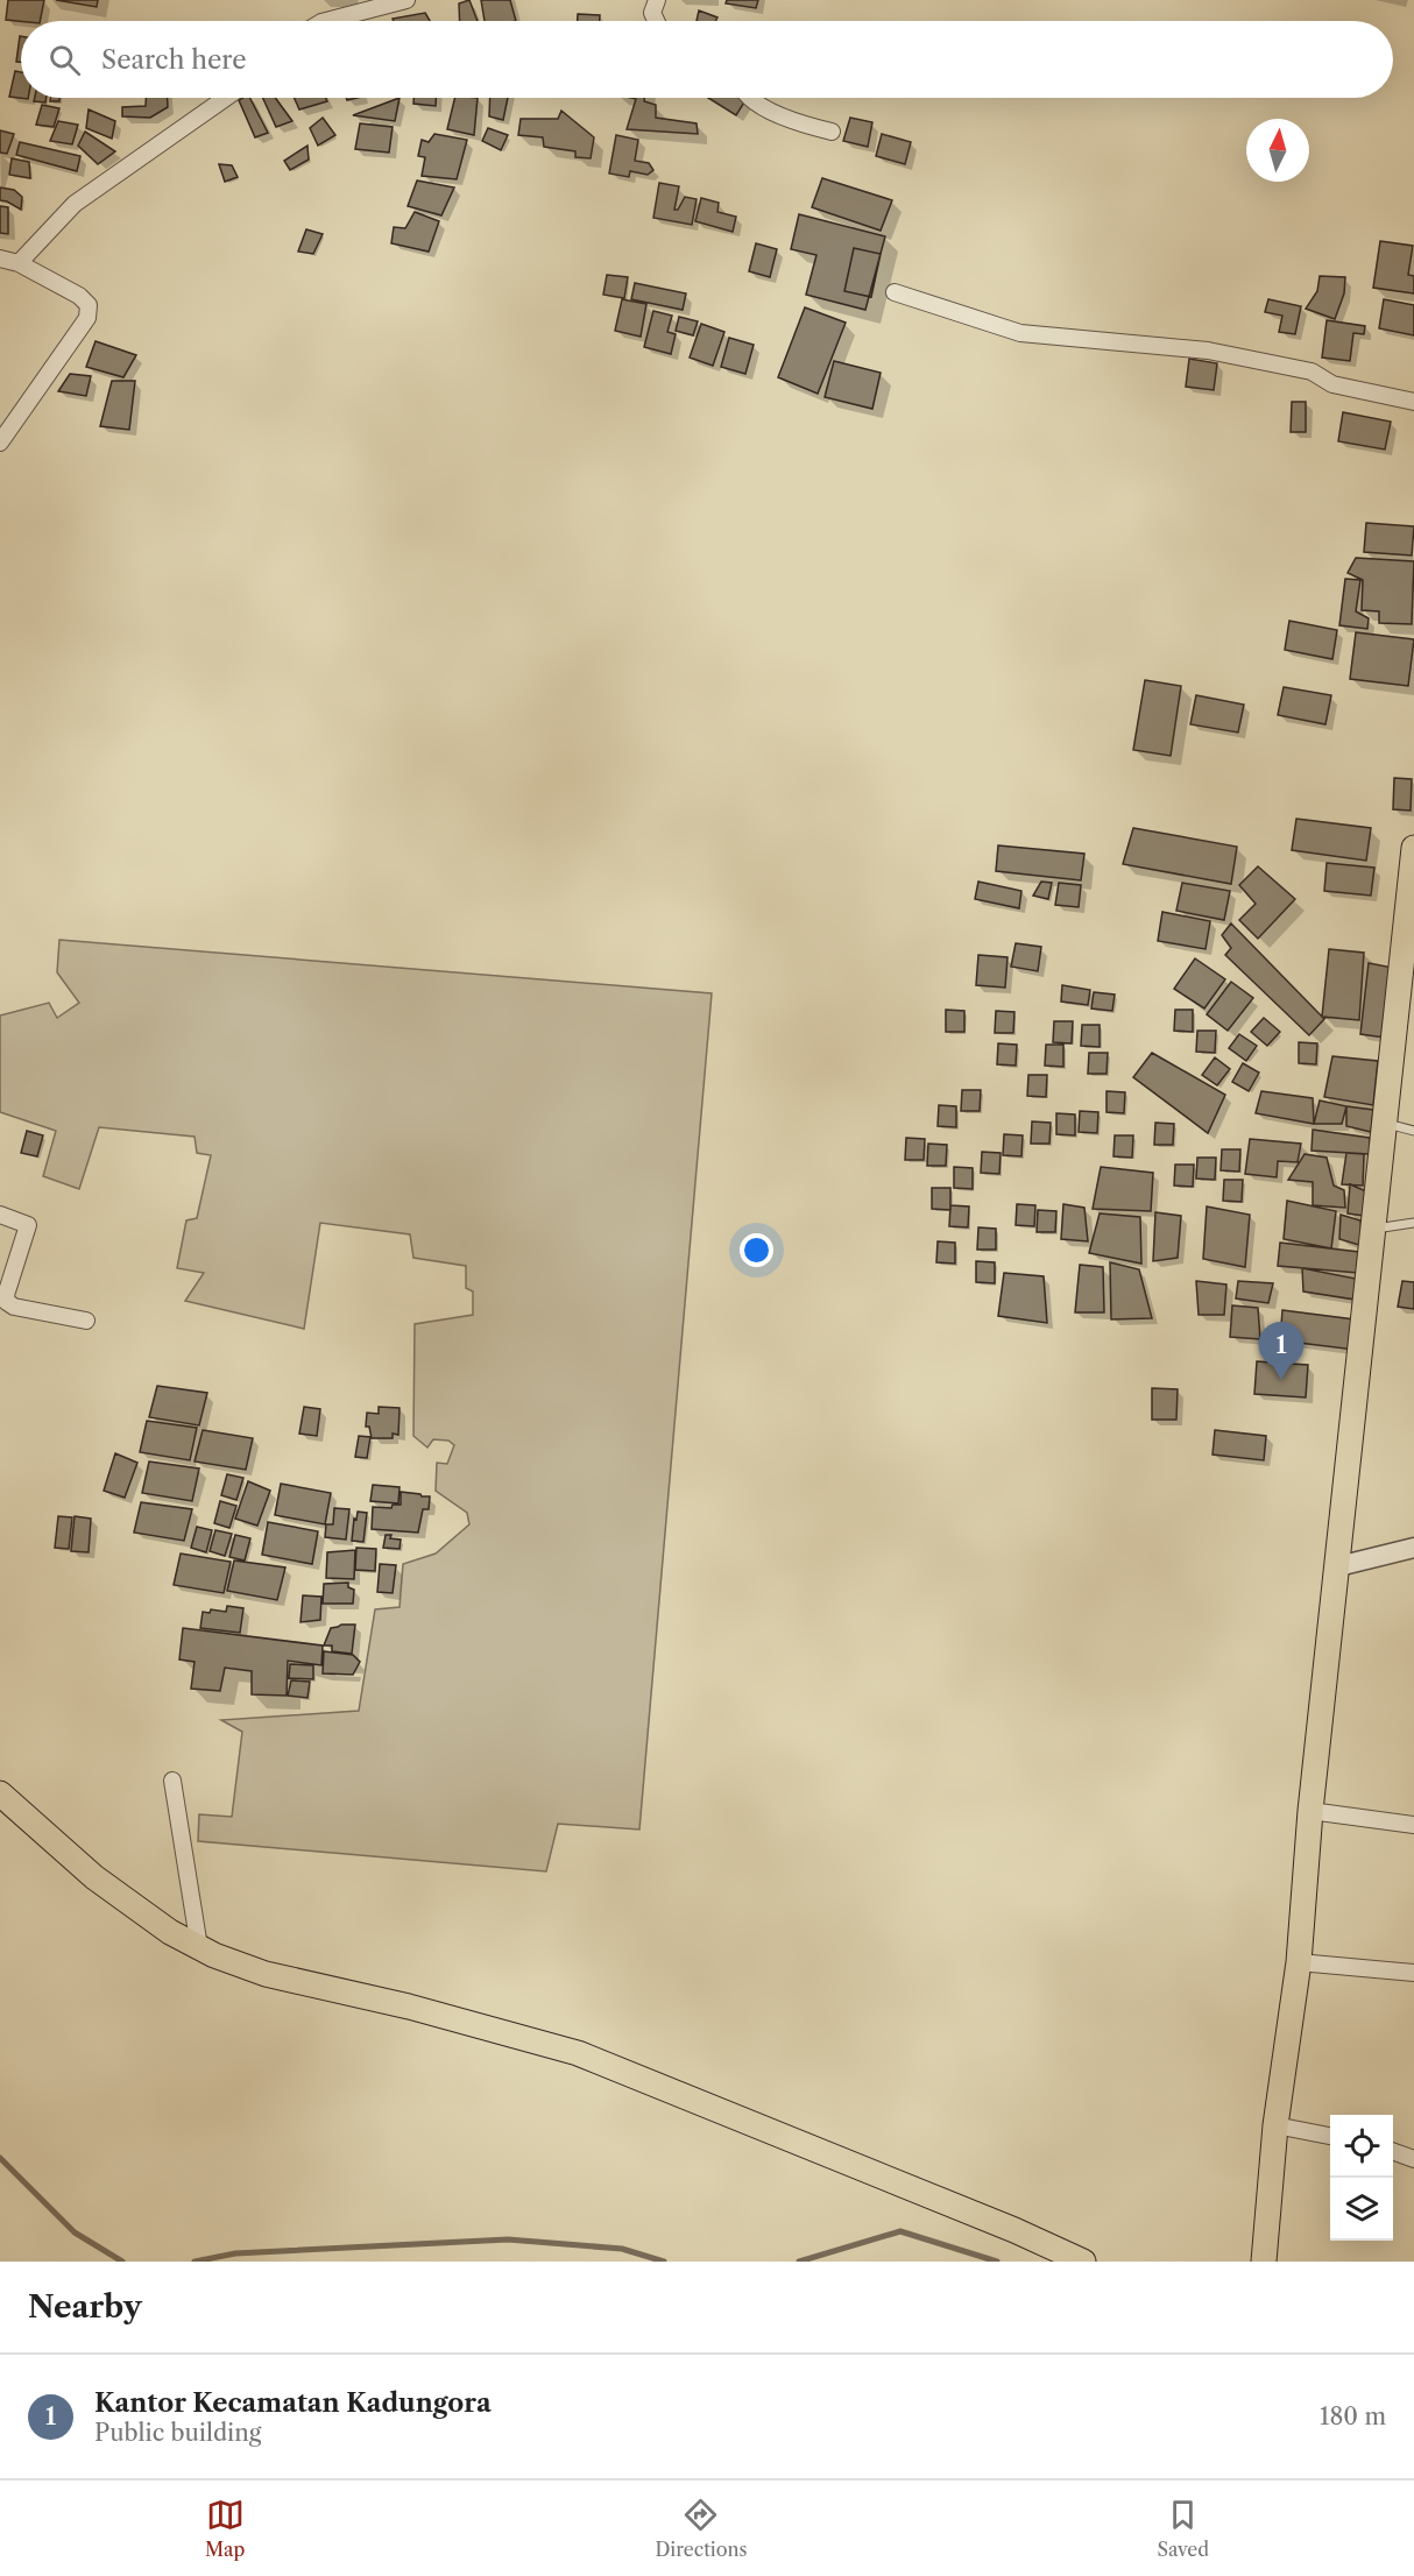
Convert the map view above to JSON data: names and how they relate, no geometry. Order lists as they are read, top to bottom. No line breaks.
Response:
{"north":"top","page":{"search":"Search here","pins":"1","heading":"Nearby","list":[{"mark":"1","name":"Kantor Kecamatan Kadungora","note":"Public building","value":"180 m"}],"nav":["Map","Directions","Saved"]}}
